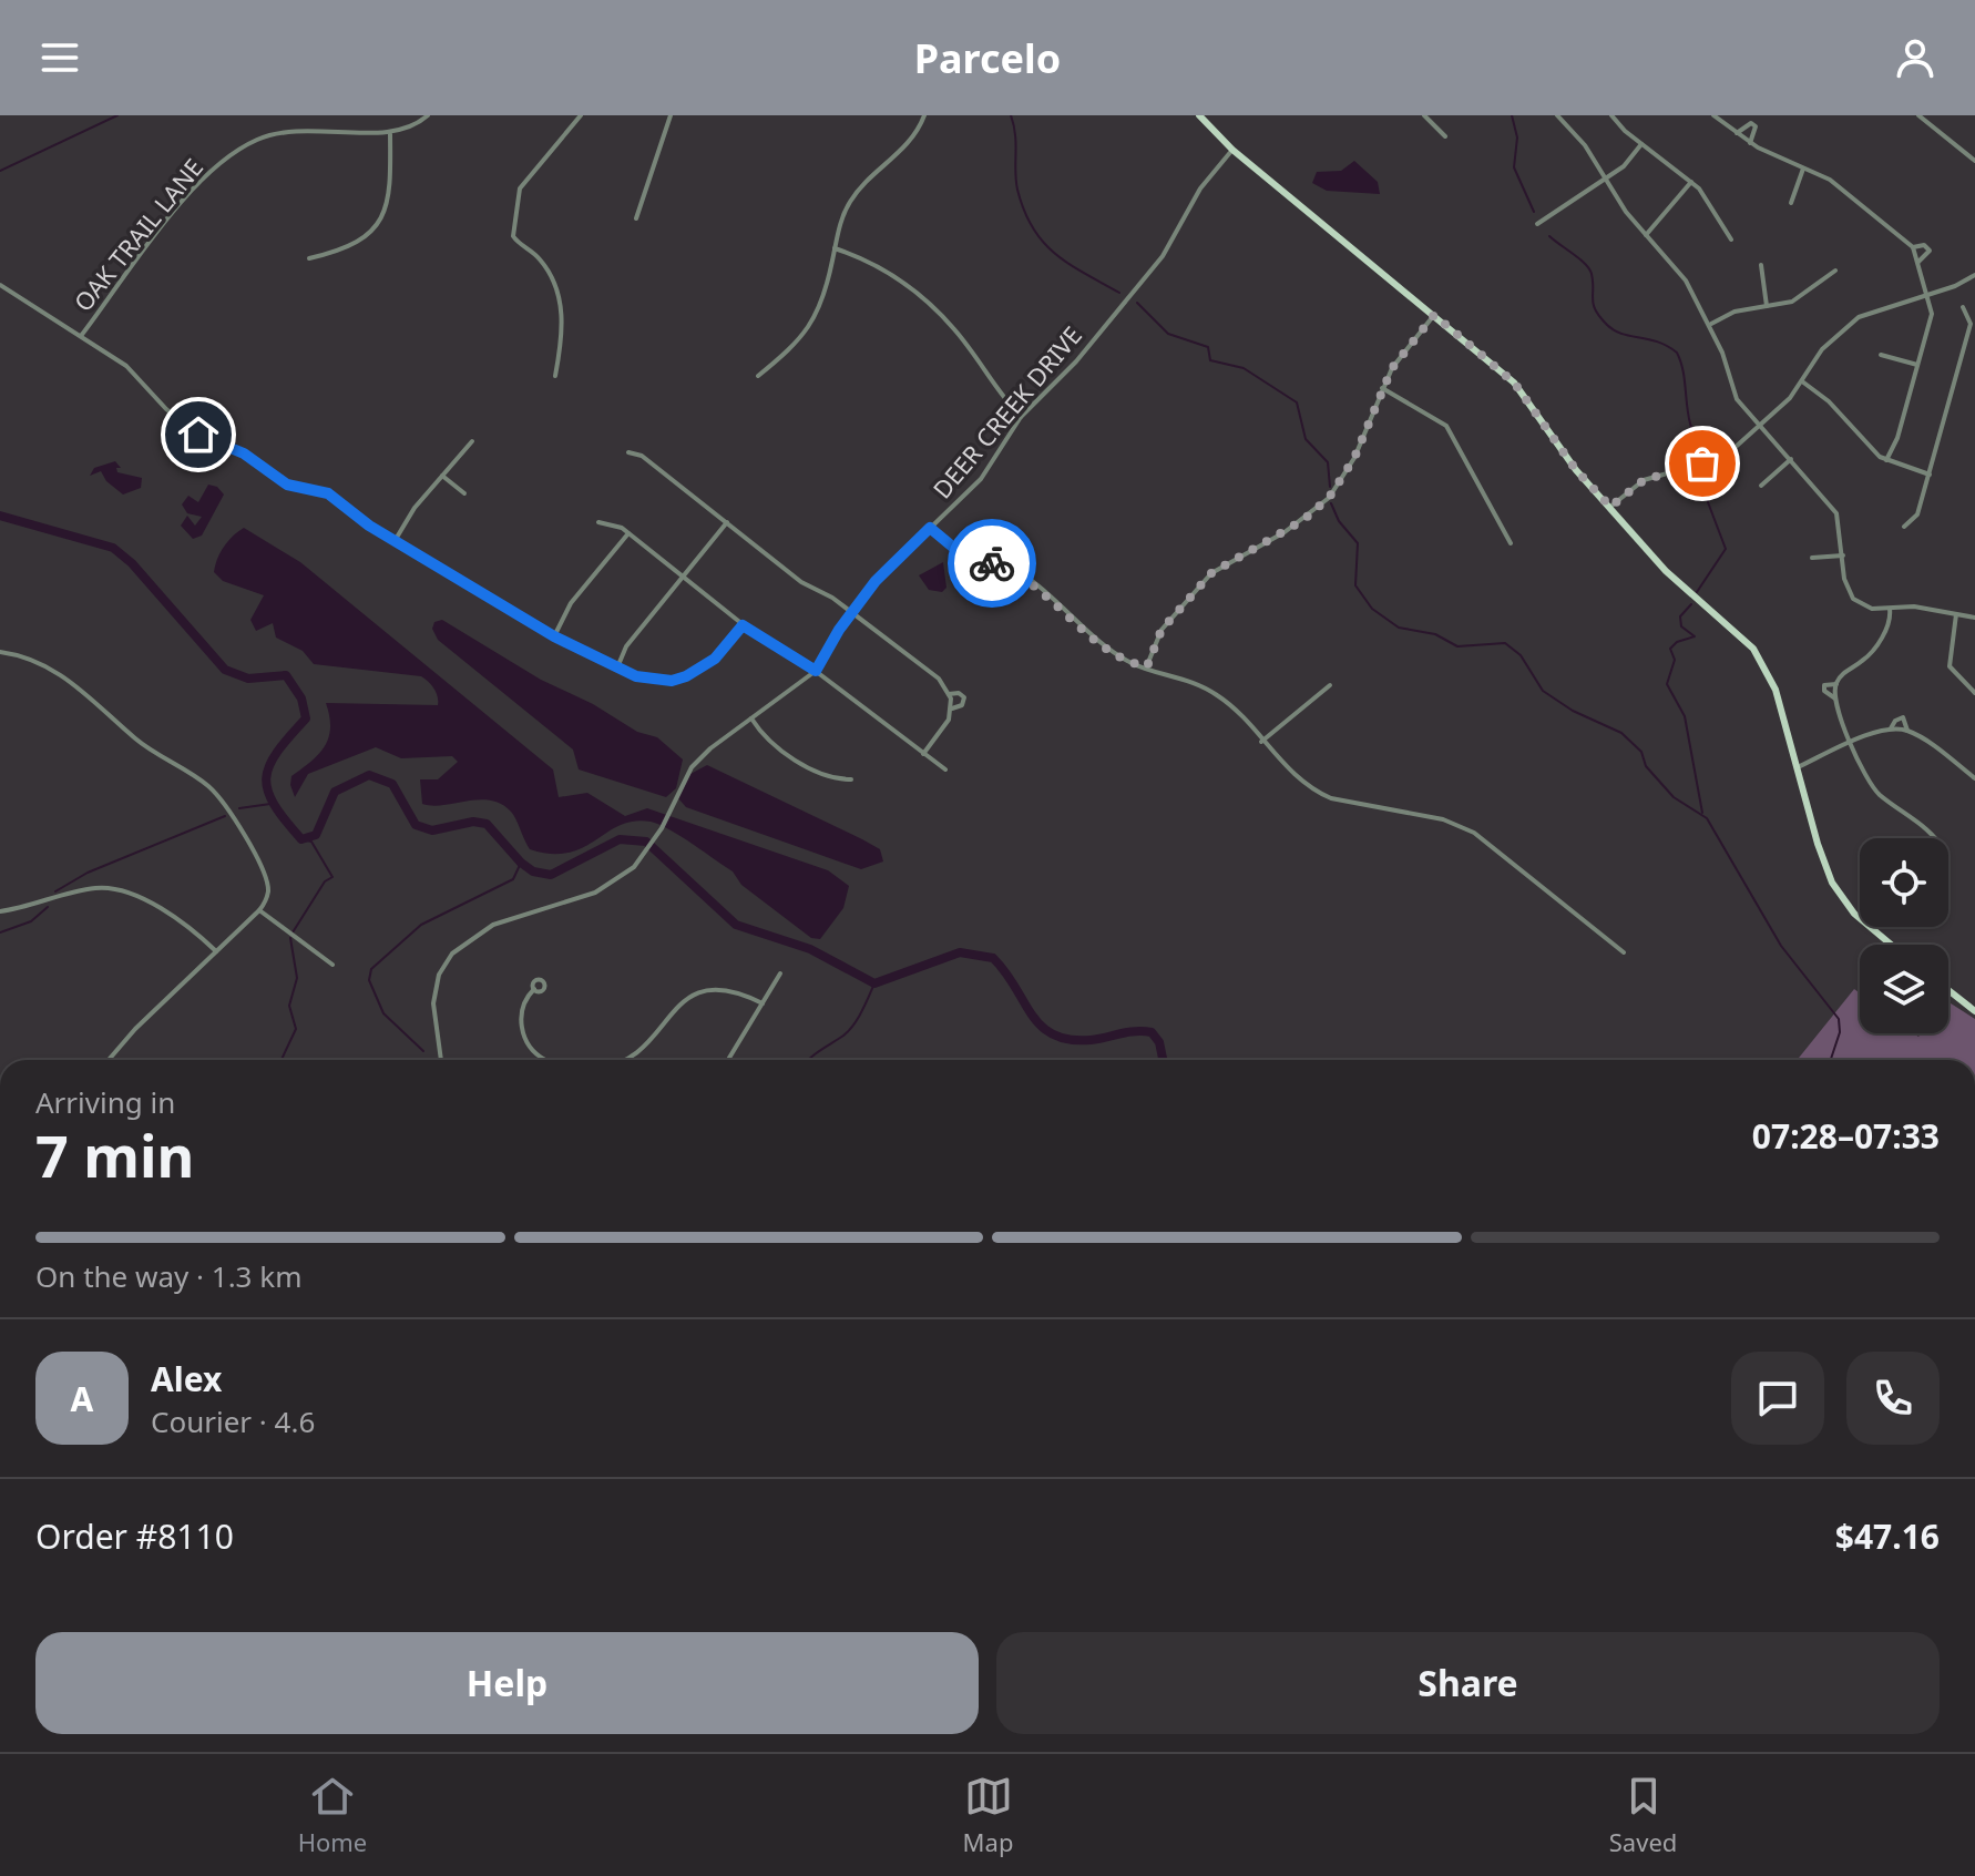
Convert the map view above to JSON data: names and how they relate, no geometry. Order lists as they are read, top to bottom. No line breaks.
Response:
{"streets":{"street":["OAK TRAIL LANE","DEER CREEK DRIVE"]},"page":{"header":"Parcelo","heading":["7 min","Arriving in","07:28–07:33"],"panel":["Alex","Courier · 4.6","Order #8110","$47.16"],"bar":"On the way · 1.3 km","round":"A","buttons":["Help","Share"],"tabs":["Home","Map","Saved"]}}
